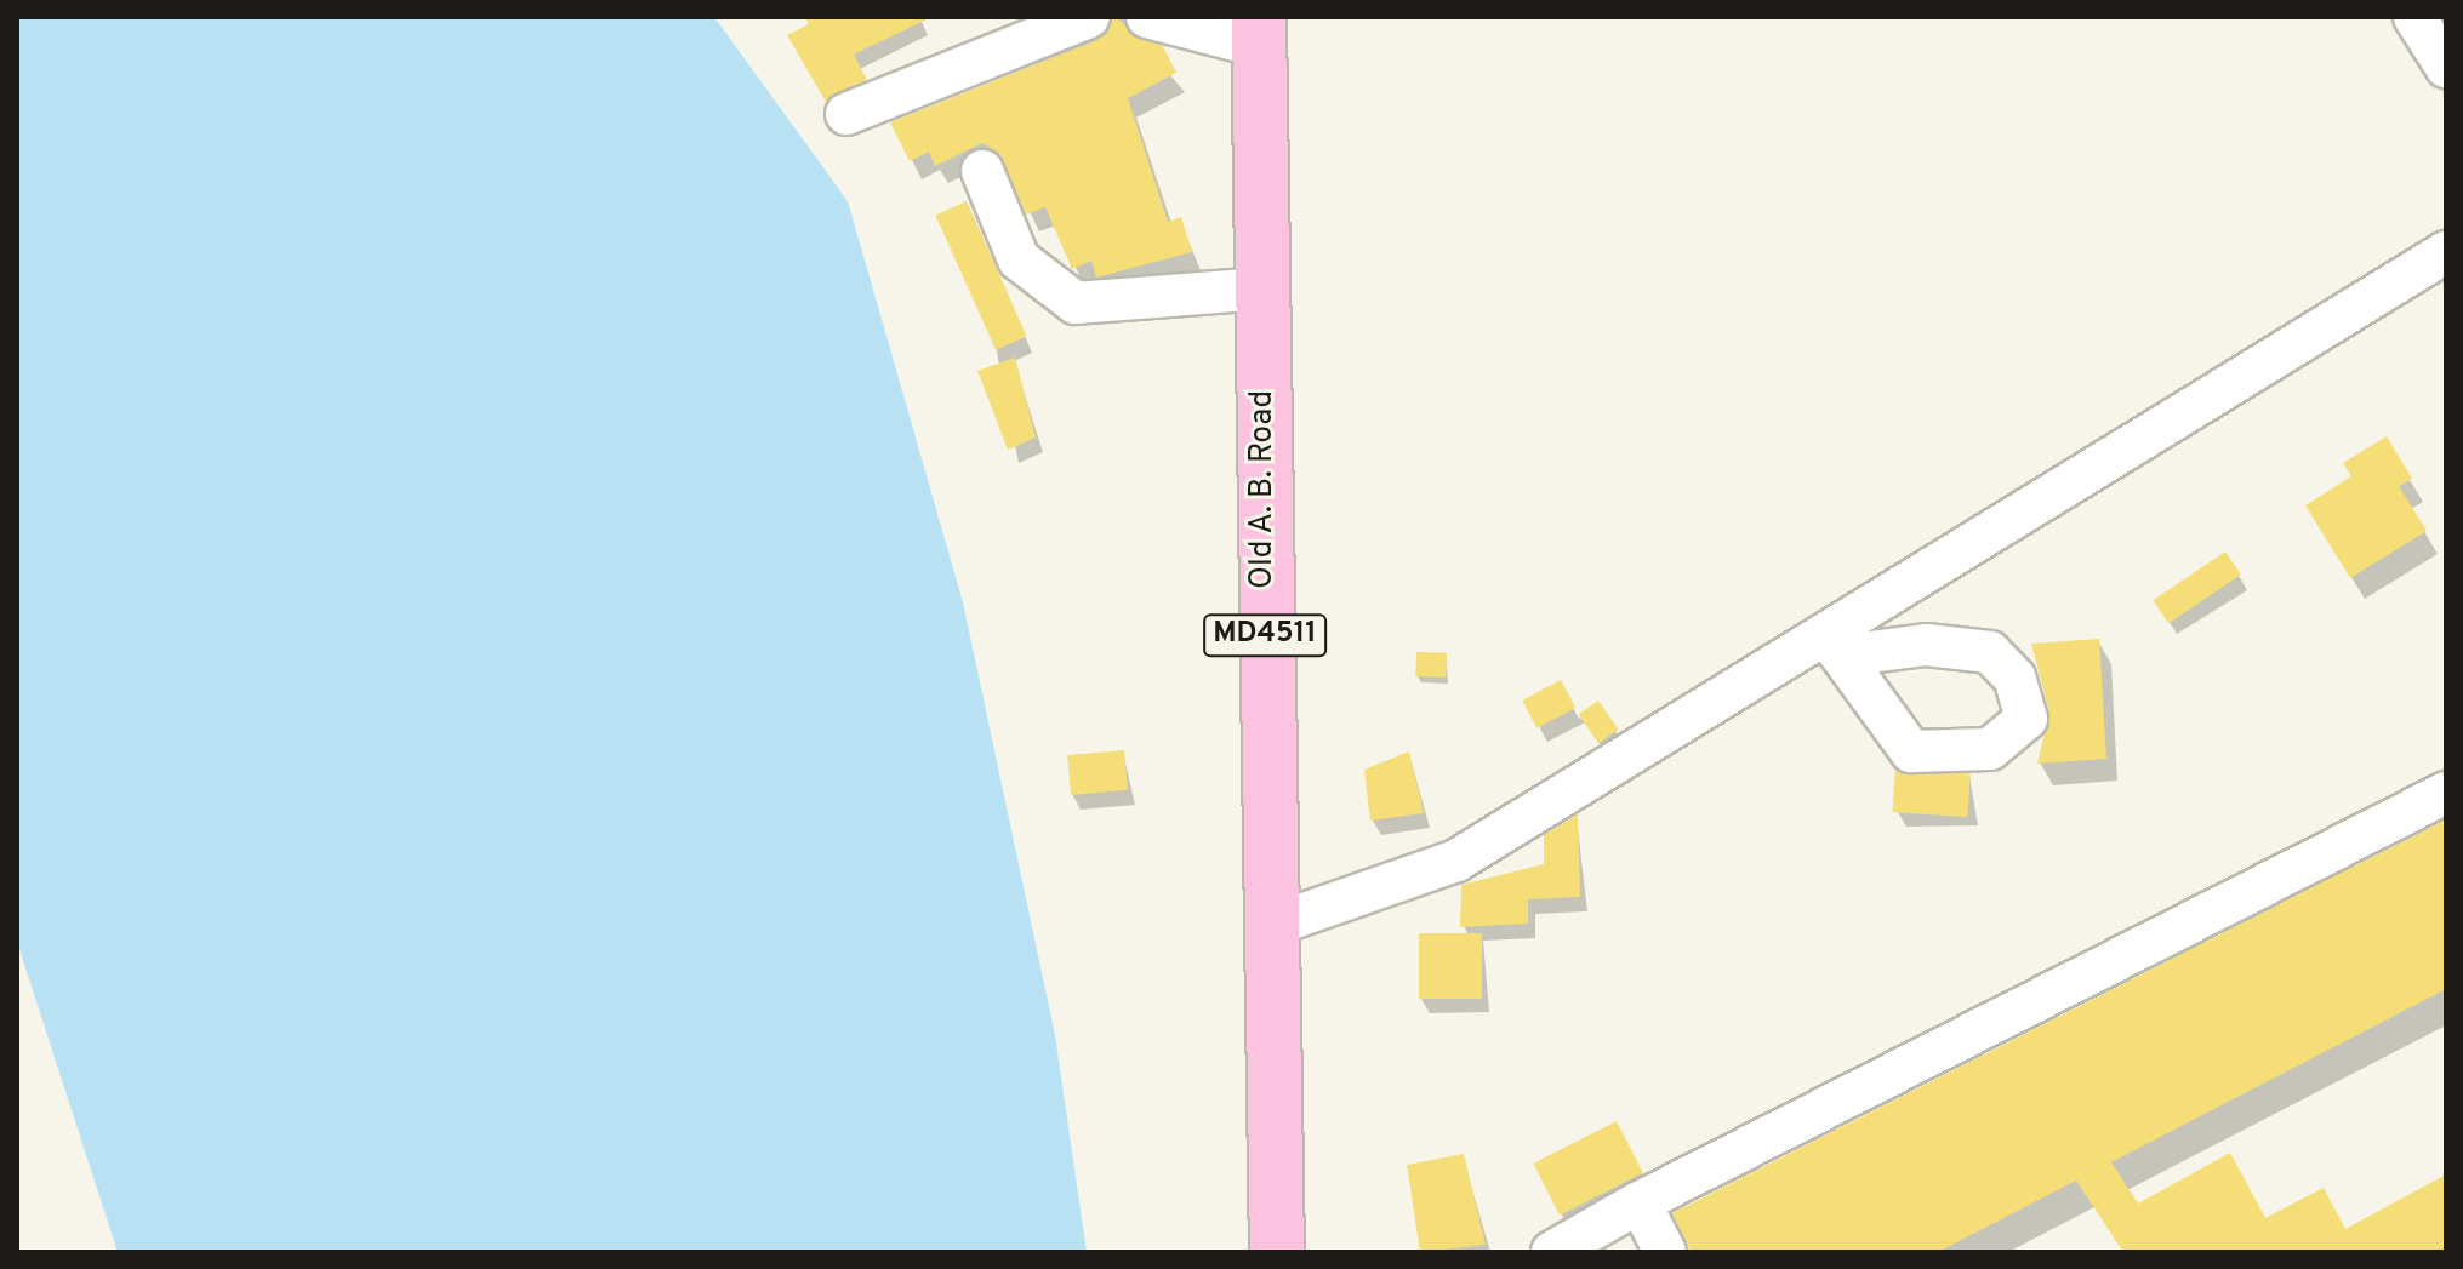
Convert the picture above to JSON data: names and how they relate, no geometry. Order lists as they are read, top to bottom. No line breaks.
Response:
{"streets":{"main road":["Old A. B. Road","MD4511"]}}
